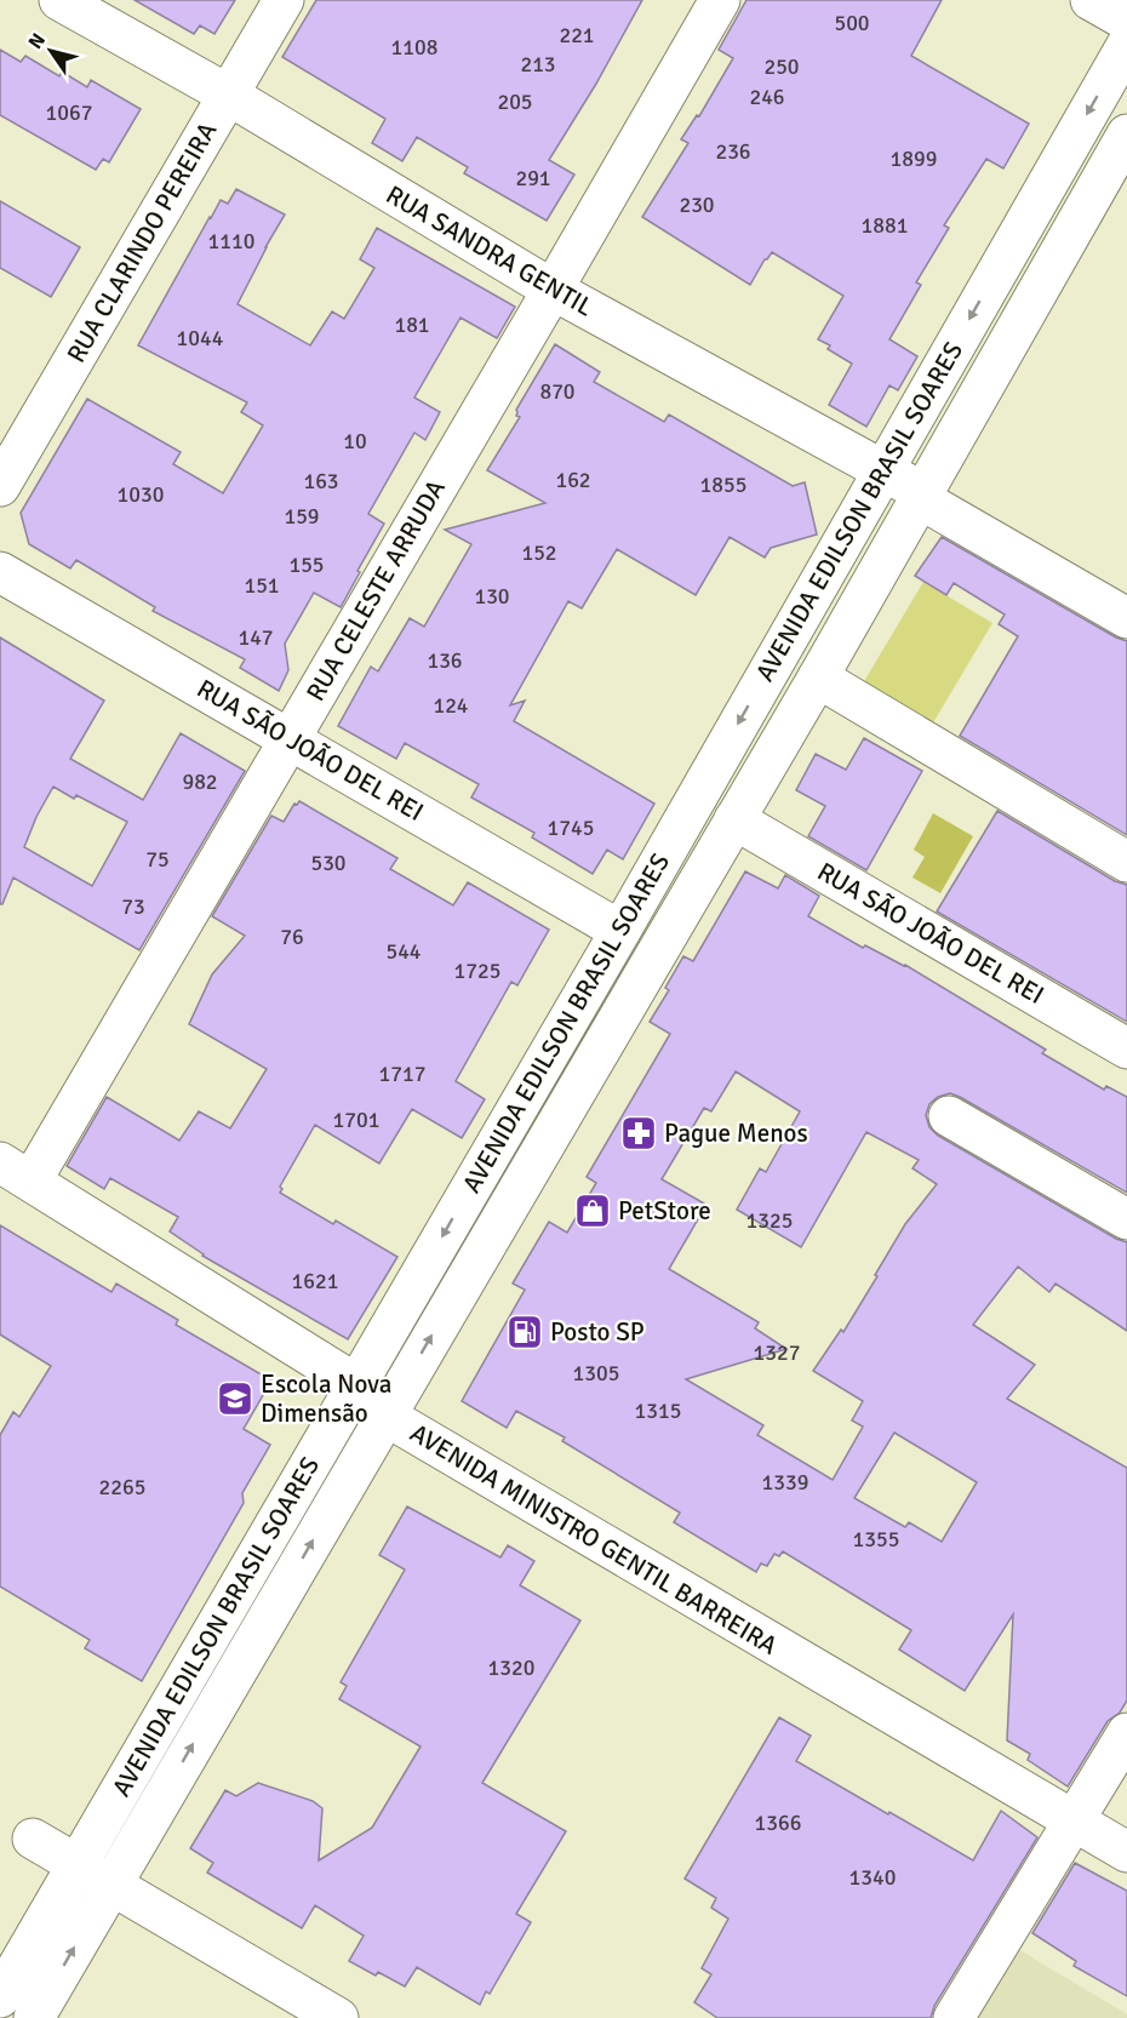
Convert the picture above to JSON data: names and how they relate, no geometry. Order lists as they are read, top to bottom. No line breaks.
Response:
{"streets":{"street":["RUA CLARINDO PEREIRA","RUA SANDRA GENTIL","AVENIDA EDILSON BRASIL SOARES","RUA CELESTE ARRUDA","RUA SÃO JOÃO DEL REI","AVENIDA MINISTRO GENTIL BARREIRA"]},"crossings":[["RUA CLARINDO PEREIRA","RUA SANDRA GENTIL"],["RUA SANDRA GENTIL","AVENIDA EDILSON BRASIL SOARES"],["RUA SANDRA GENTIL","RUA CELESTE ARRUDA"],["AVENIDA EDILSON BRASIL SOARES","RUA SÃO JOÃO DEL REI"],["AVENIDA EDILSON BRASIL SOARES","AVENIDA MINISTRO GENTIL BARREIRA"],["RUA CELESTE ARRUDA","RUA SÃO JOÃO DEL REI"],["RUA CELESTE ARRUDA","AVENIDA MINISTRO GENTIL BARREIRA"]],"places":{"pharmacy":["Pague Menos"],"shop":["PetStore"],"fuel station":["Posto SP"],"school or university":["Escola Nova Dimensão"]},"house_numbers":["500","221","1108","213","250","246","205","1067","236","1899","291","230","1881","1110","181","1044","870","10","162","163","1855","1030","159","152","155","151","130","147","136","124","982","1745","75","530","73","76","544","1725","1717","1701","1325","1621","1327","1305","1315","1339","2265","1355","1320","1366","1340"],"north":"top left"}
